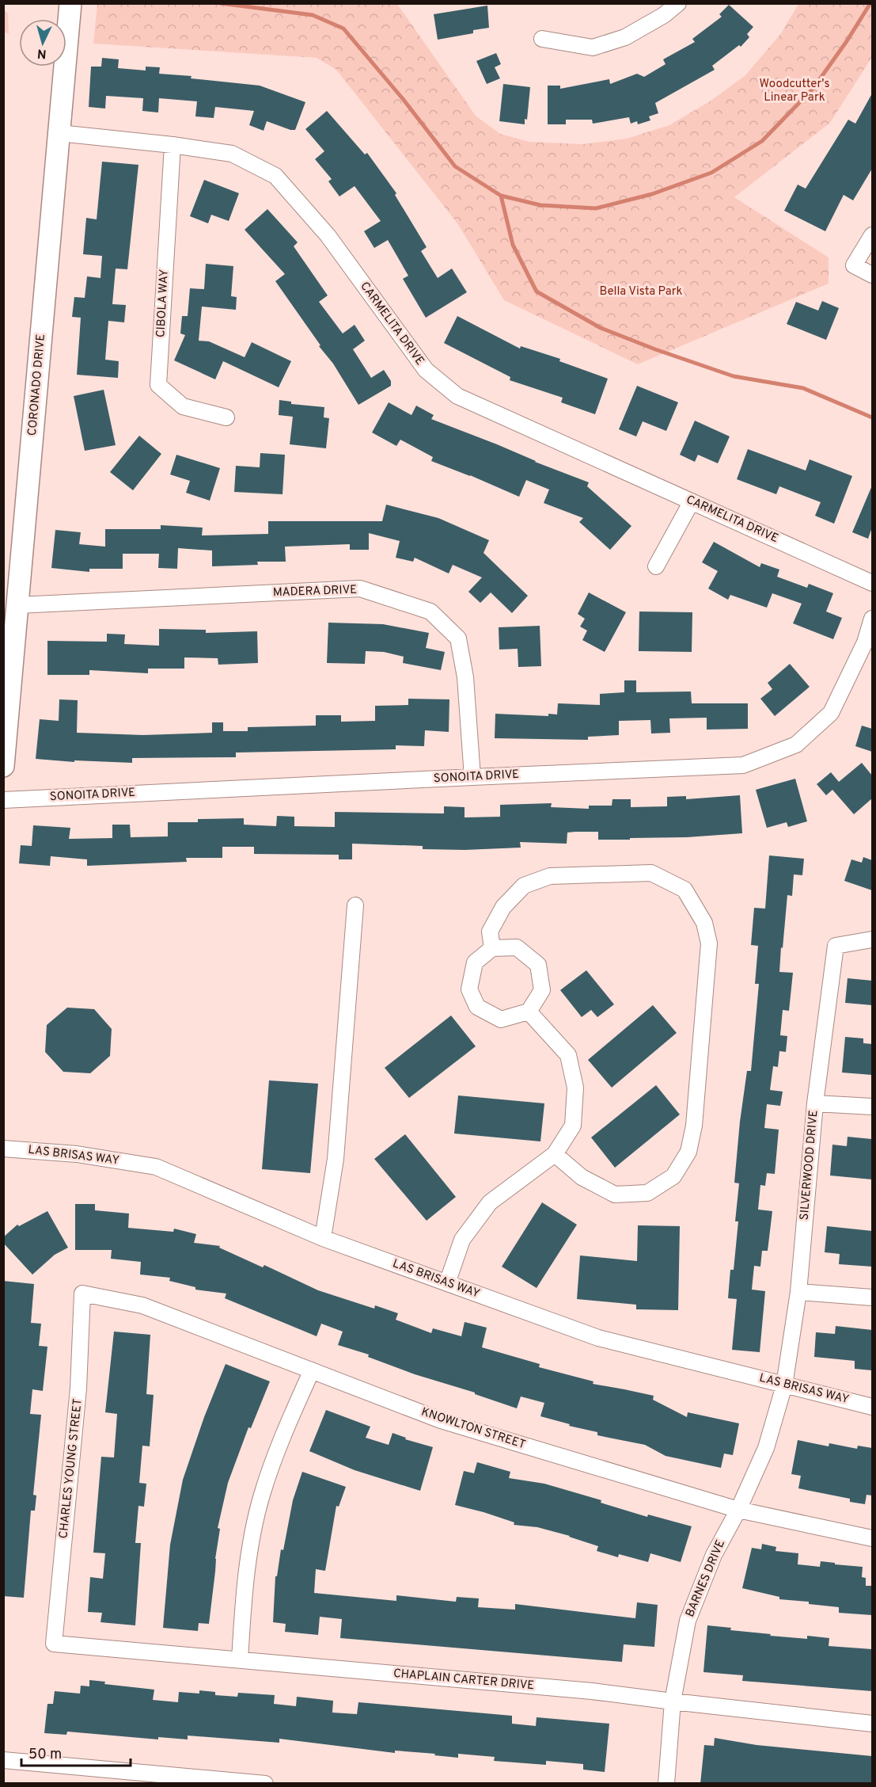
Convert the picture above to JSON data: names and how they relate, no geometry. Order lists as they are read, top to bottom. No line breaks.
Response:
{"streets":{"street":["CIBOLA WAY","CARMELITA DRIVE","CORONADO DRIVE","MADERA DRIVE","SONOITA DRIVE","LAS BRISAS WAY","SILVERWOOD DRIVE","KNOWLTON STREET","CHARLES YOUNG STREET","BARNES DRIVE","CHAPLAIN CARTER DRIVE"]},"crossings":[["CIBOLA WAY","CARMELITA DRIVE"],["CARMELITA DRIVE","CORONADO DRIVE"],["CORONADO DRIVE","MADERA DRIVE"],["MADERA DRIVE","SONOITA DRIVE"],["LAS BRISAS WAY","SILVERWOOD DRIVE"],["LAS BRISAS WAY","BARNES DRIVE"],["SILVERWOOD DRIVE","BARNES DRIVE"],["KNOWLTON STREET","CHARLES YOUNG STREET"],["KNOWLTON STREET","BARNES DRIVE"],["CHARLES YOUNG STREET","CHAPLAIN CARTER DRIVE"],["BARNES DRIVE","CHAPLAIN CARTER DRIVE"]],"parks":["Woodcutter's Linear Park","Bella Vista Park"],"scale_bar":"50 m","north":"bottom"}
